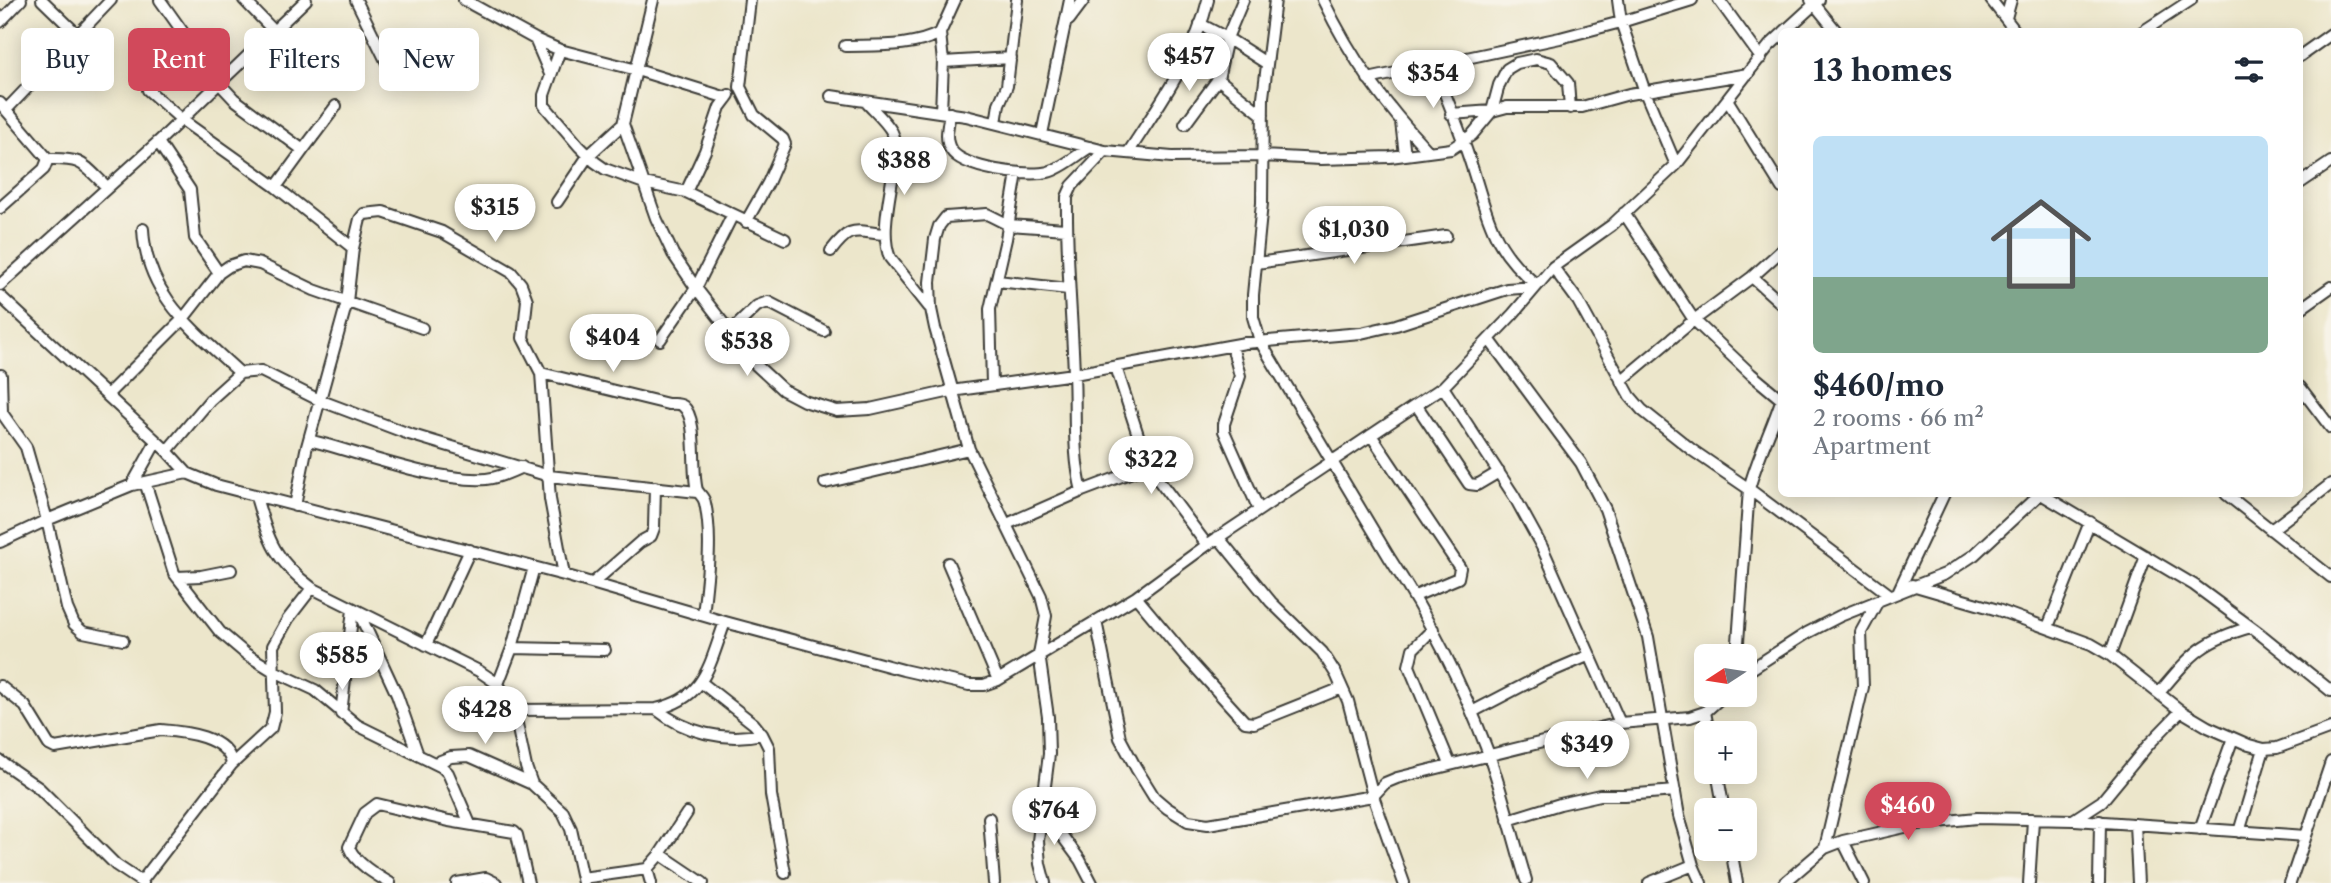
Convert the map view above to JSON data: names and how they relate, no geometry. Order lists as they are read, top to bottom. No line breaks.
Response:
{"north":"left","page":{"chip":["Buy","Rent","Filters","New"],"heading":"13 homes","price":["$457","$354","$388","$315","$1,030","$404","$538","$322","$585","$428","$349","$460","$764"],"list":[{"name":"$460/mo","note":"2 rooms · 66 m² · Apartment"}],"map_buttons":["+","−"]}}
